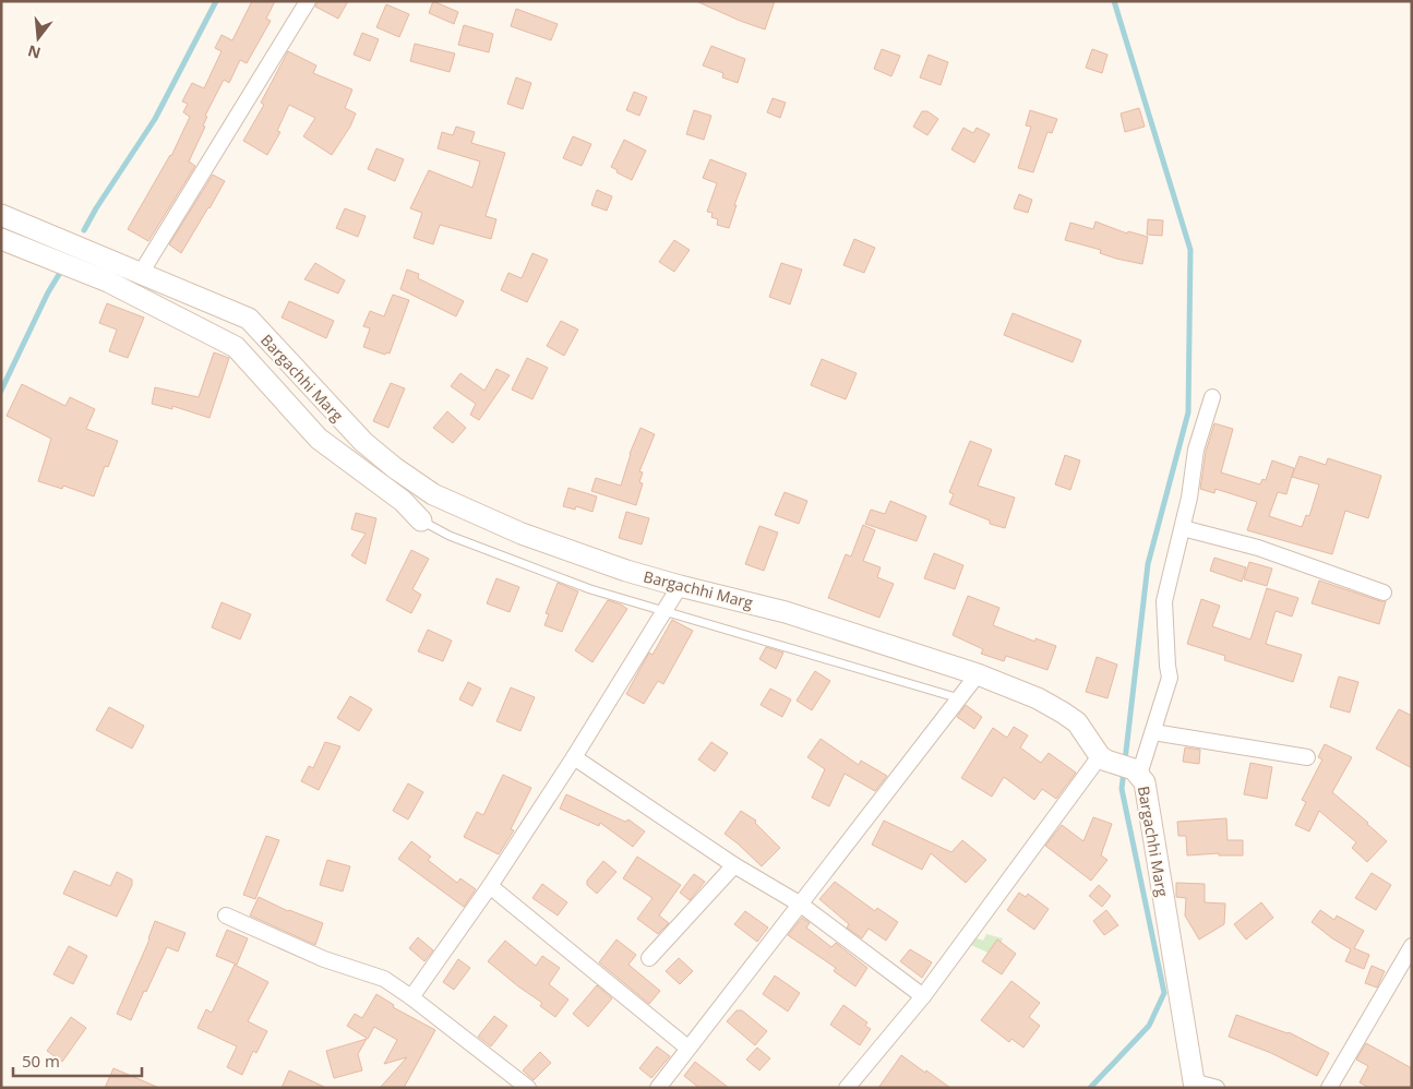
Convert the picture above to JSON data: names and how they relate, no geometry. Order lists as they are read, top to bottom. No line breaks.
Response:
{"streets":{"street":["Bargachhi Marg"]},"scale_bar":"50 m","north":"bottom"}
